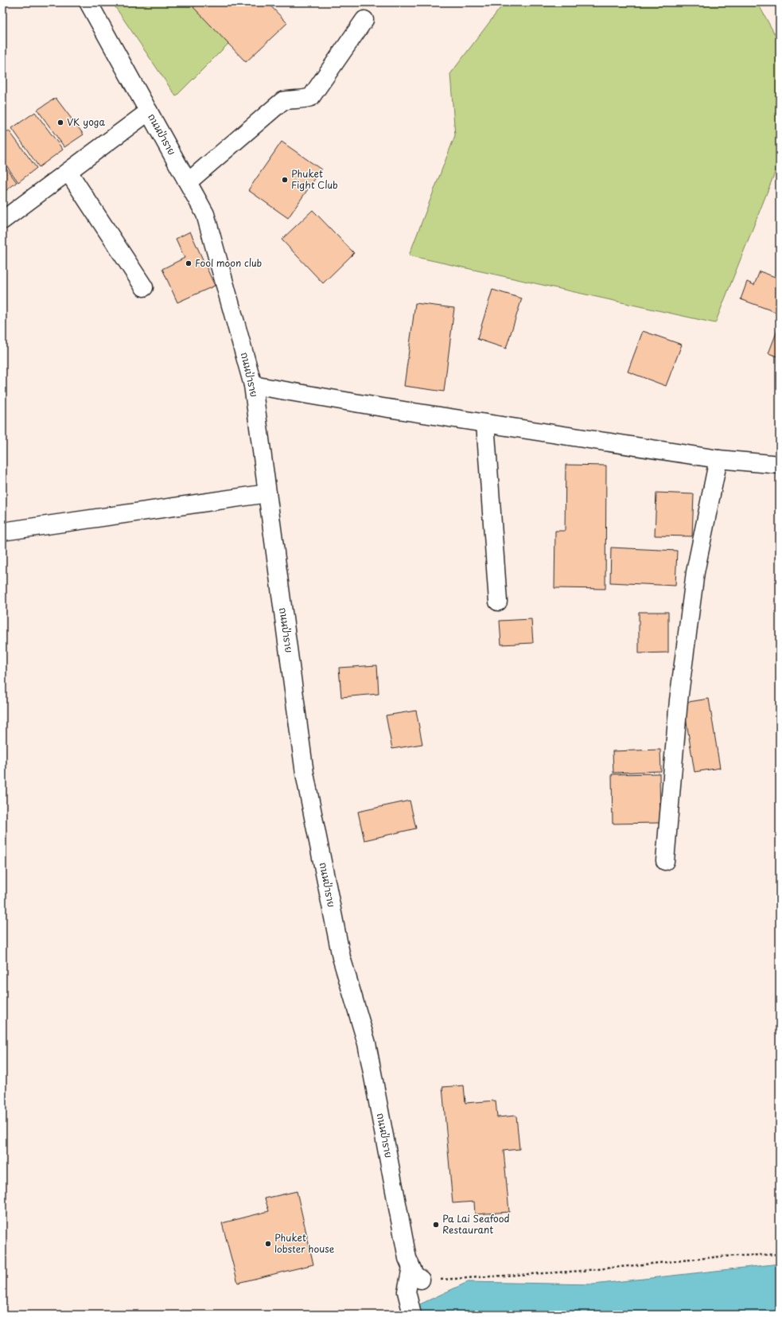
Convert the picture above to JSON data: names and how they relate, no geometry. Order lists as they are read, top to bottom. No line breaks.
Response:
{"streets":{"street":["ถนนป่าราย"]},"places":["VK yoga","Phuket Fight Club","Fool moon club","Pa Lai Seafood Restaurant","Phuket lobster house"]}
